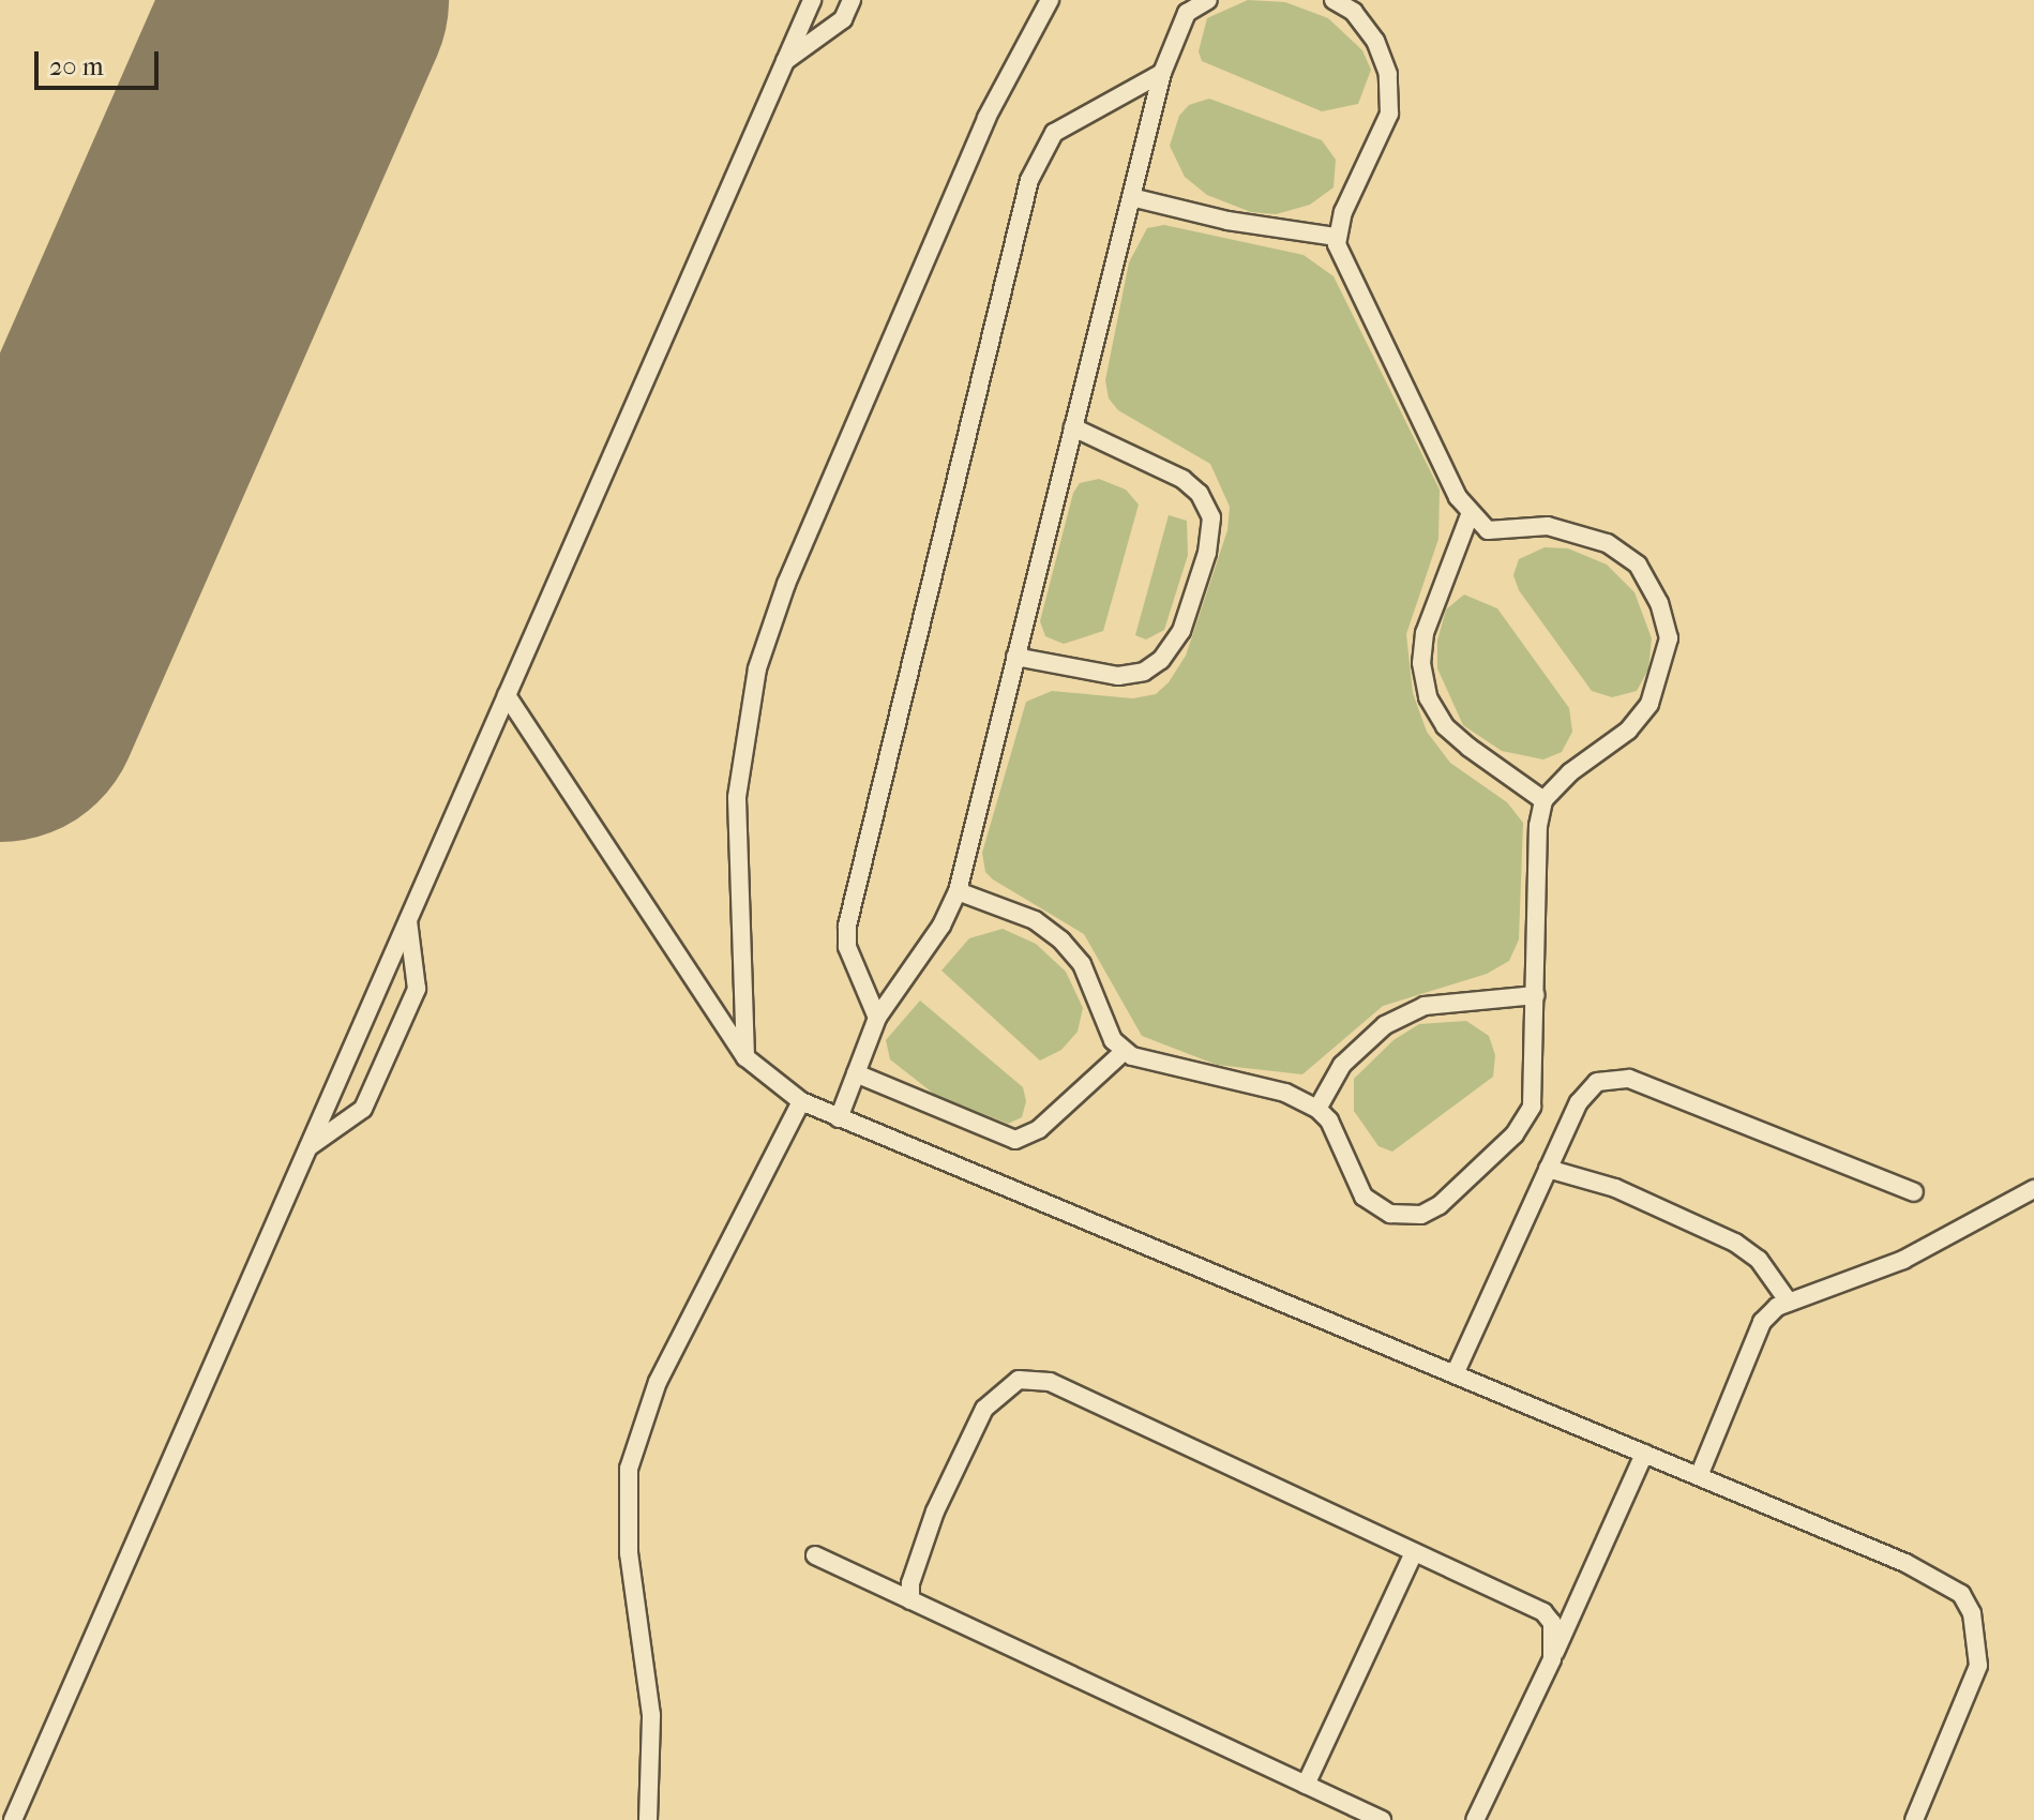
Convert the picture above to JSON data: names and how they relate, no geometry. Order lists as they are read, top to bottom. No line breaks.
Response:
{"scale_bar":"20 m"}
